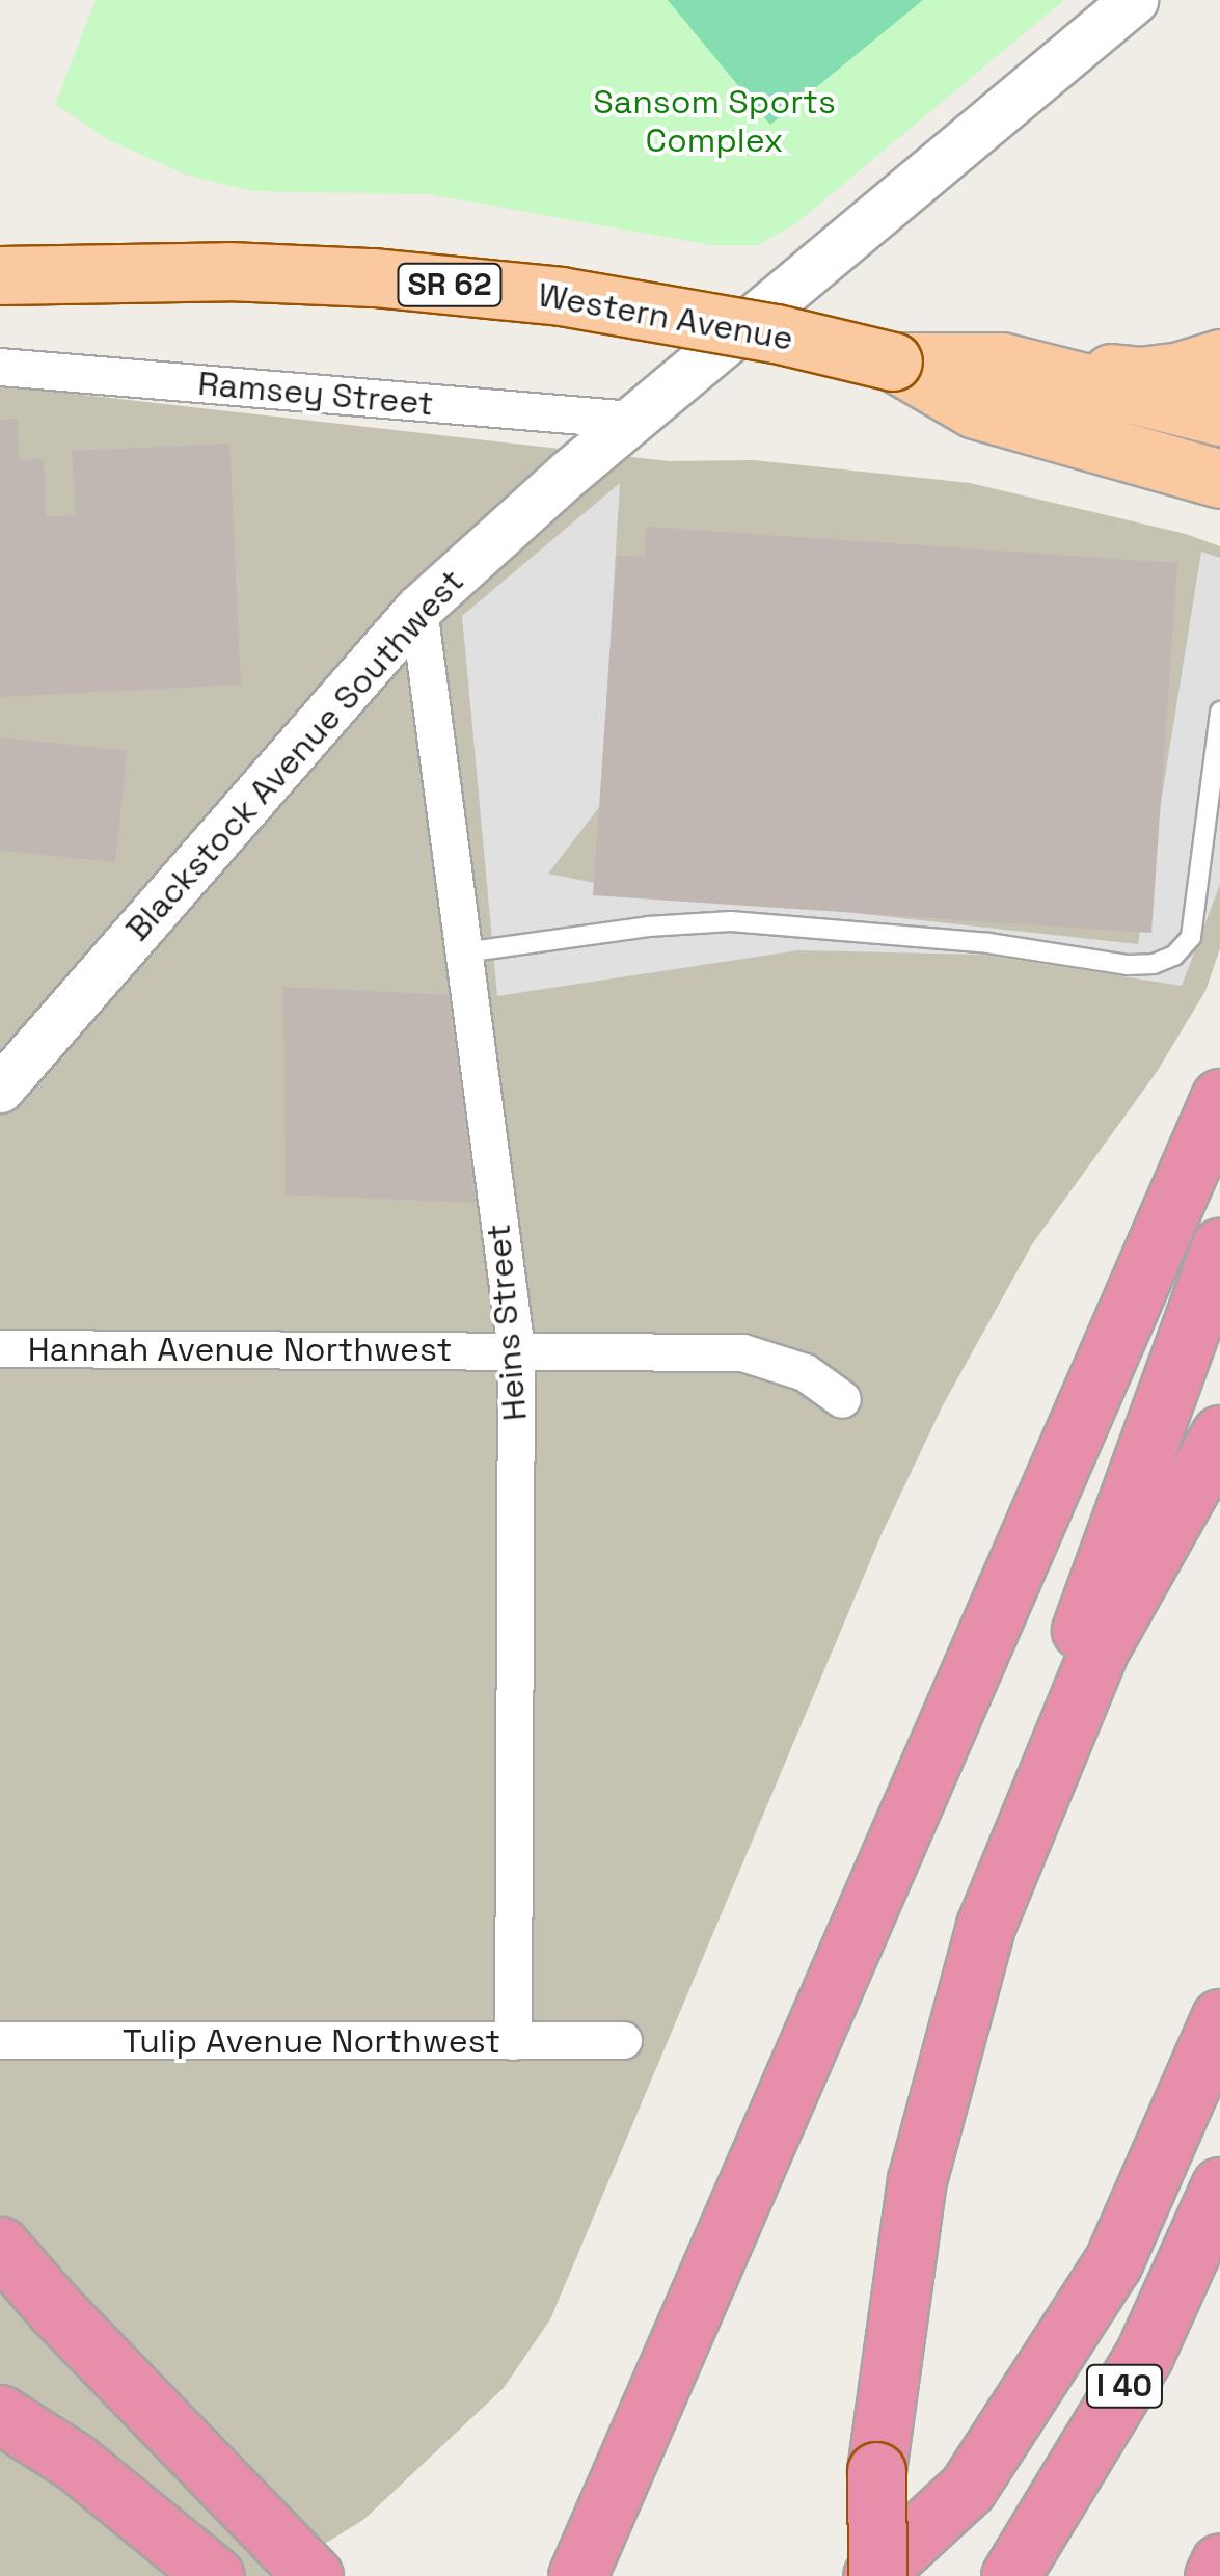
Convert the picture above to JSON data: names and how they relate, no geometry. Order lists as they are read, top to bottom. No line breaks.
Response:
{"streets":{"highway":["I 40"],"main road":["SR 62","Western Avenue"],"street":["Ramsey Street","Blackstock Avenue Southwest","Heins Street","Hannah Avenue Northwest","Tulip Avenue Northwest"]},"crossings":[["Ramsey Street","Blackstock Avenue Southwest"],["Blackstock Avenue Southwest","Heins Street"],["Heins Street","Hannah Avenue Northwest"],["Heins Street","Tulip Avenue Northwest"]],"parks":["Sansom Sports Complex"]}
